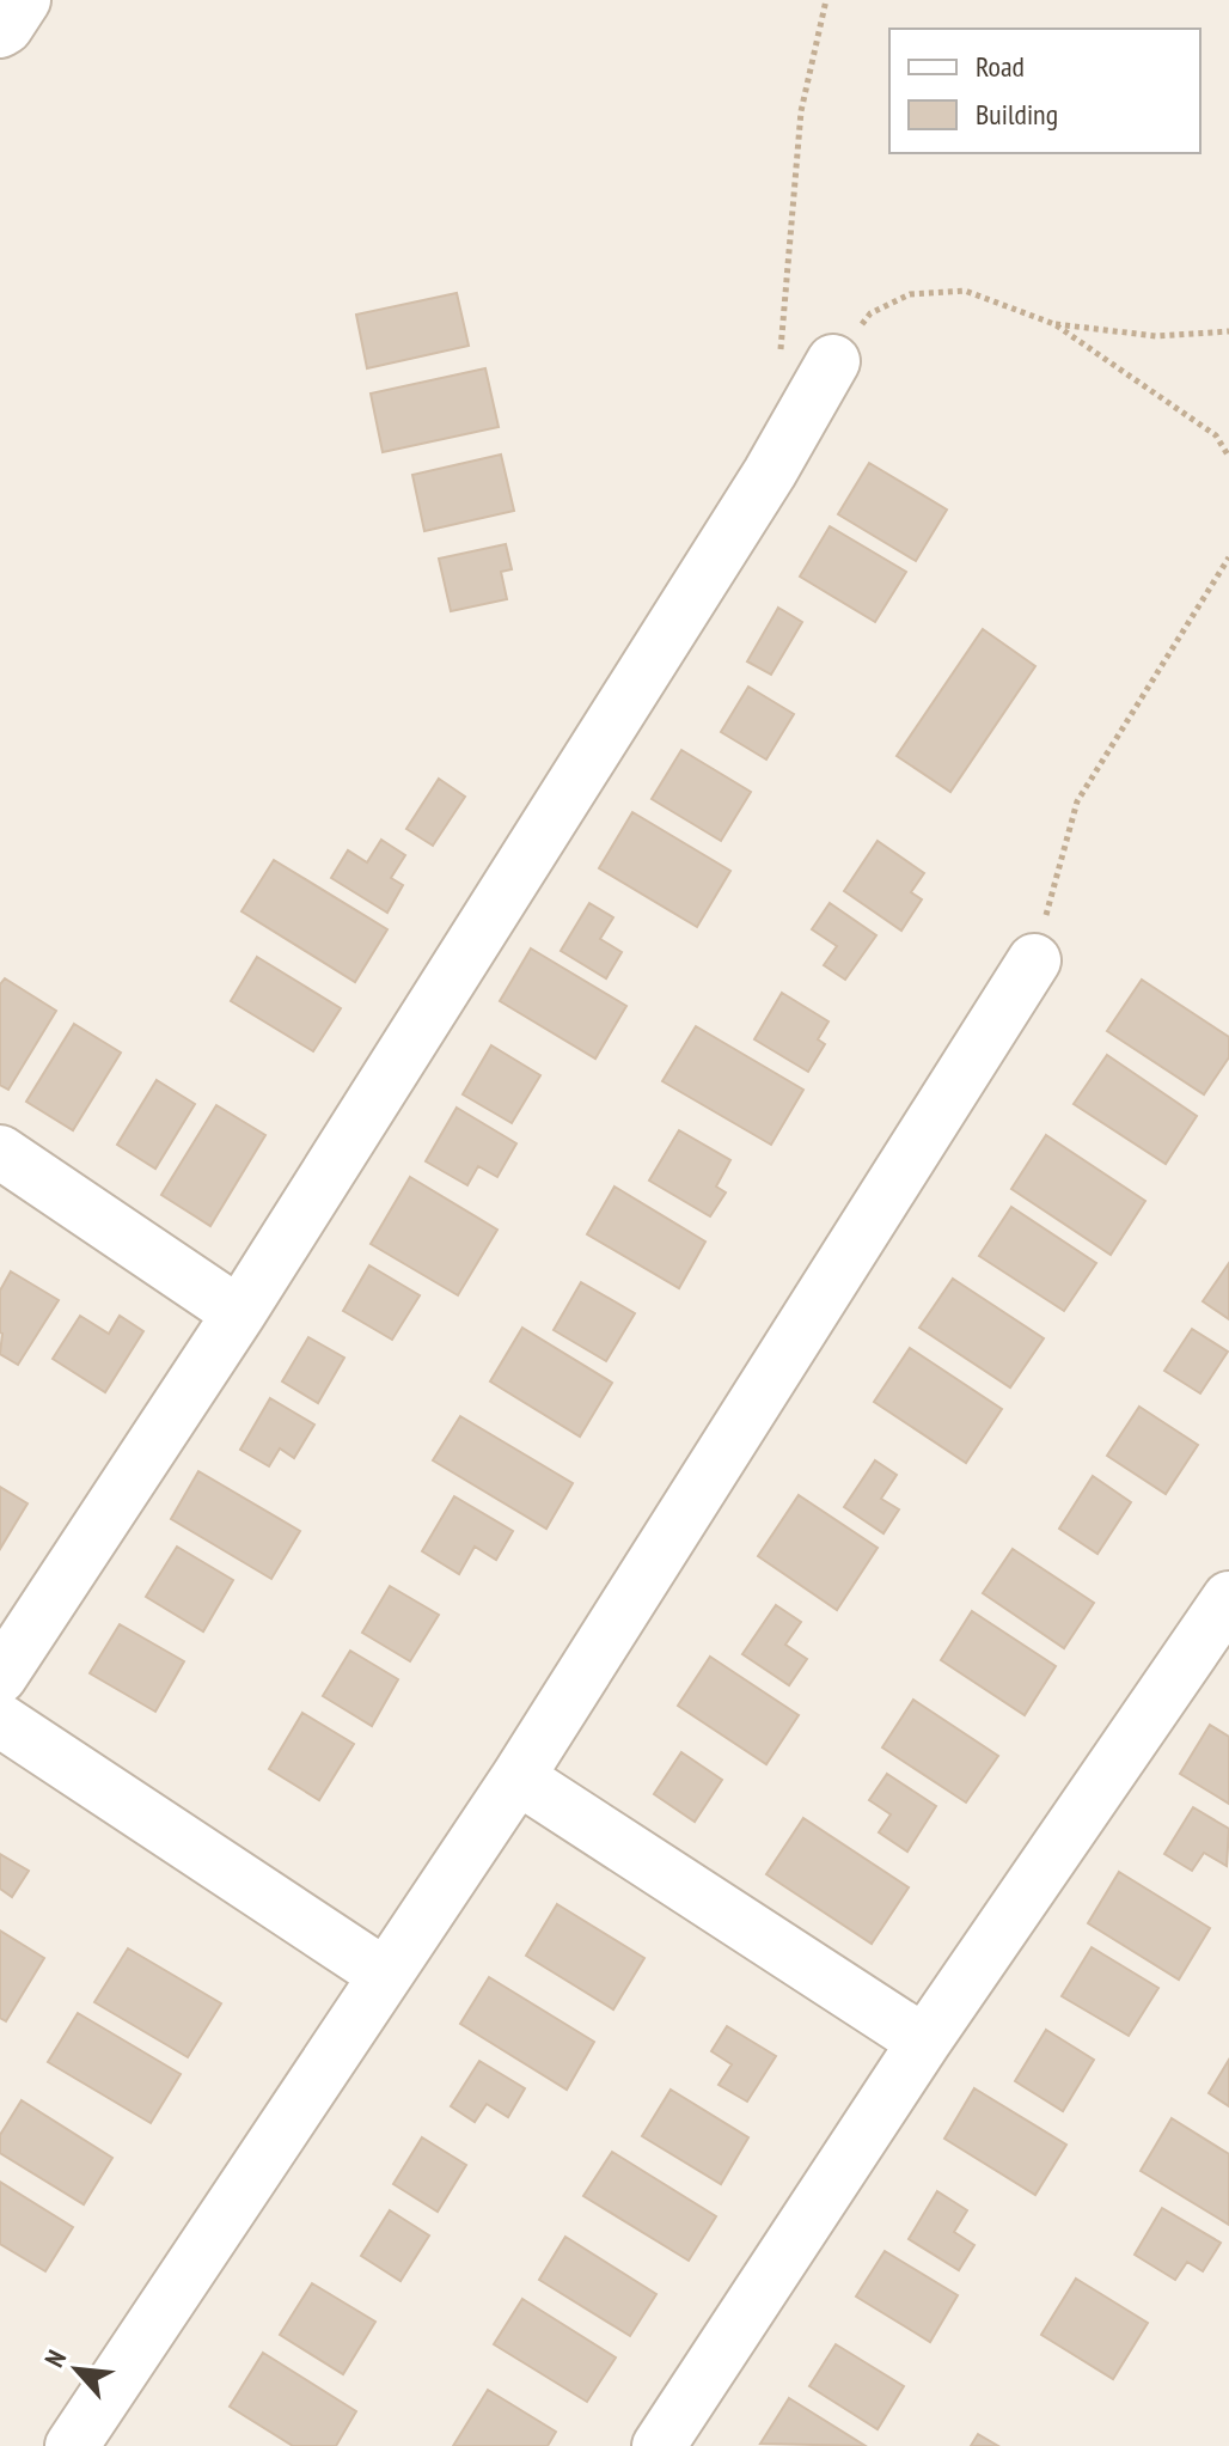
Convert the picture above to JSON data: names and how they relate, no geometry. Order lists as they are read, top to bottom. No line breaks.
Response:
{"legend":["Road","Building"],"north":"top left"}
